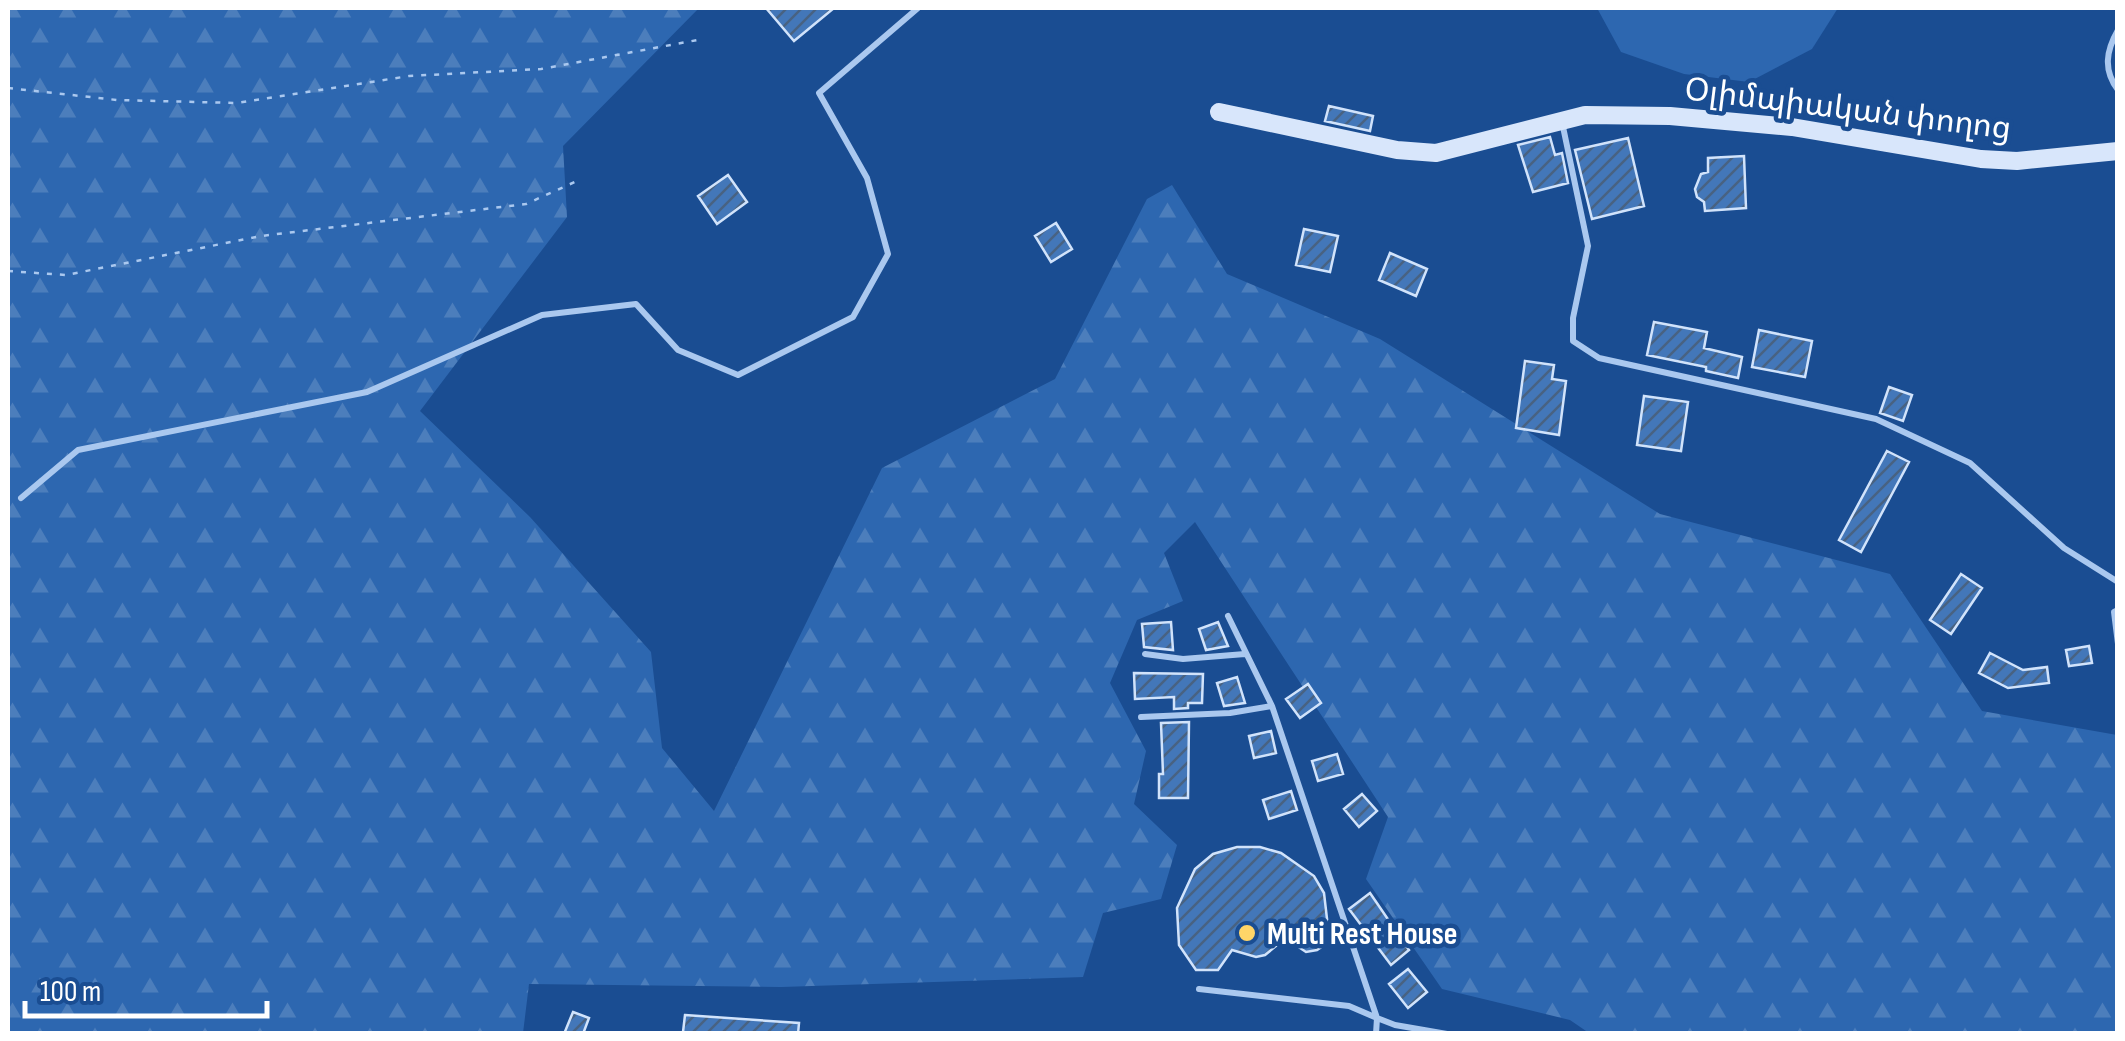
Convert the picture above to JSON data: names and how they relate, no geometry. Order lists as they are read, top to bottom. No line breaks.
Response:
{"streets":{"street":["Օլիմպիական փողոց"]},"places":["Multi Rest House"],"scale_bar":"100 m"}
